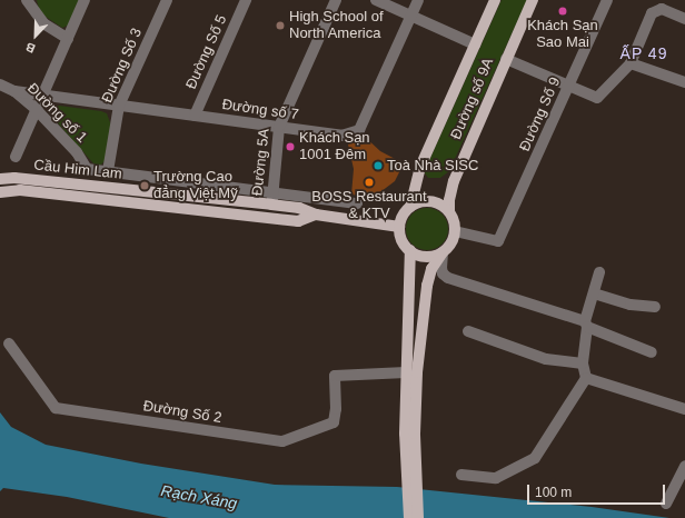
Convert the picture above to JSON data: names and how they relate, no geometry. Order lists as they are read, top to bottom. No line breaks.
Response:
{"streets":{"main road":["Đường số 9A","Cầu Him Lam"],"street":["Đường Số 5","Đường Số 3","Đường số 7","Đường số 1","Đường Số 9","Đường 5A","Đường Số 2"]},"crossings":[["Đường Số 5","Đường số 7"],["Đường Số 3","Đường số 7"],["Đường Số 3","Đường số 1"],["Đường số 9A","Đường Số 9"],["Đường số 9A","Cầu Him Lam"],["Đường số 7","Đường số 1"],["Đường số 7","Đường 5A"],["Đường Số 9","Cầu Him Lam"],["Đường 5A","Cầu Him Lam"]],"districts":["ẤP 49"],"water":["Rạch Xáng"],"places":["Khách Sạn Sao Mai","High School of North America","Khách Sạn 1001 Đêm","Toà Nhà SISC","BOSS Restaurant & KTV","Trường Cao đẳng Việt Mỹ"],"scale_bar":"100 m","north":"bottom left"}
